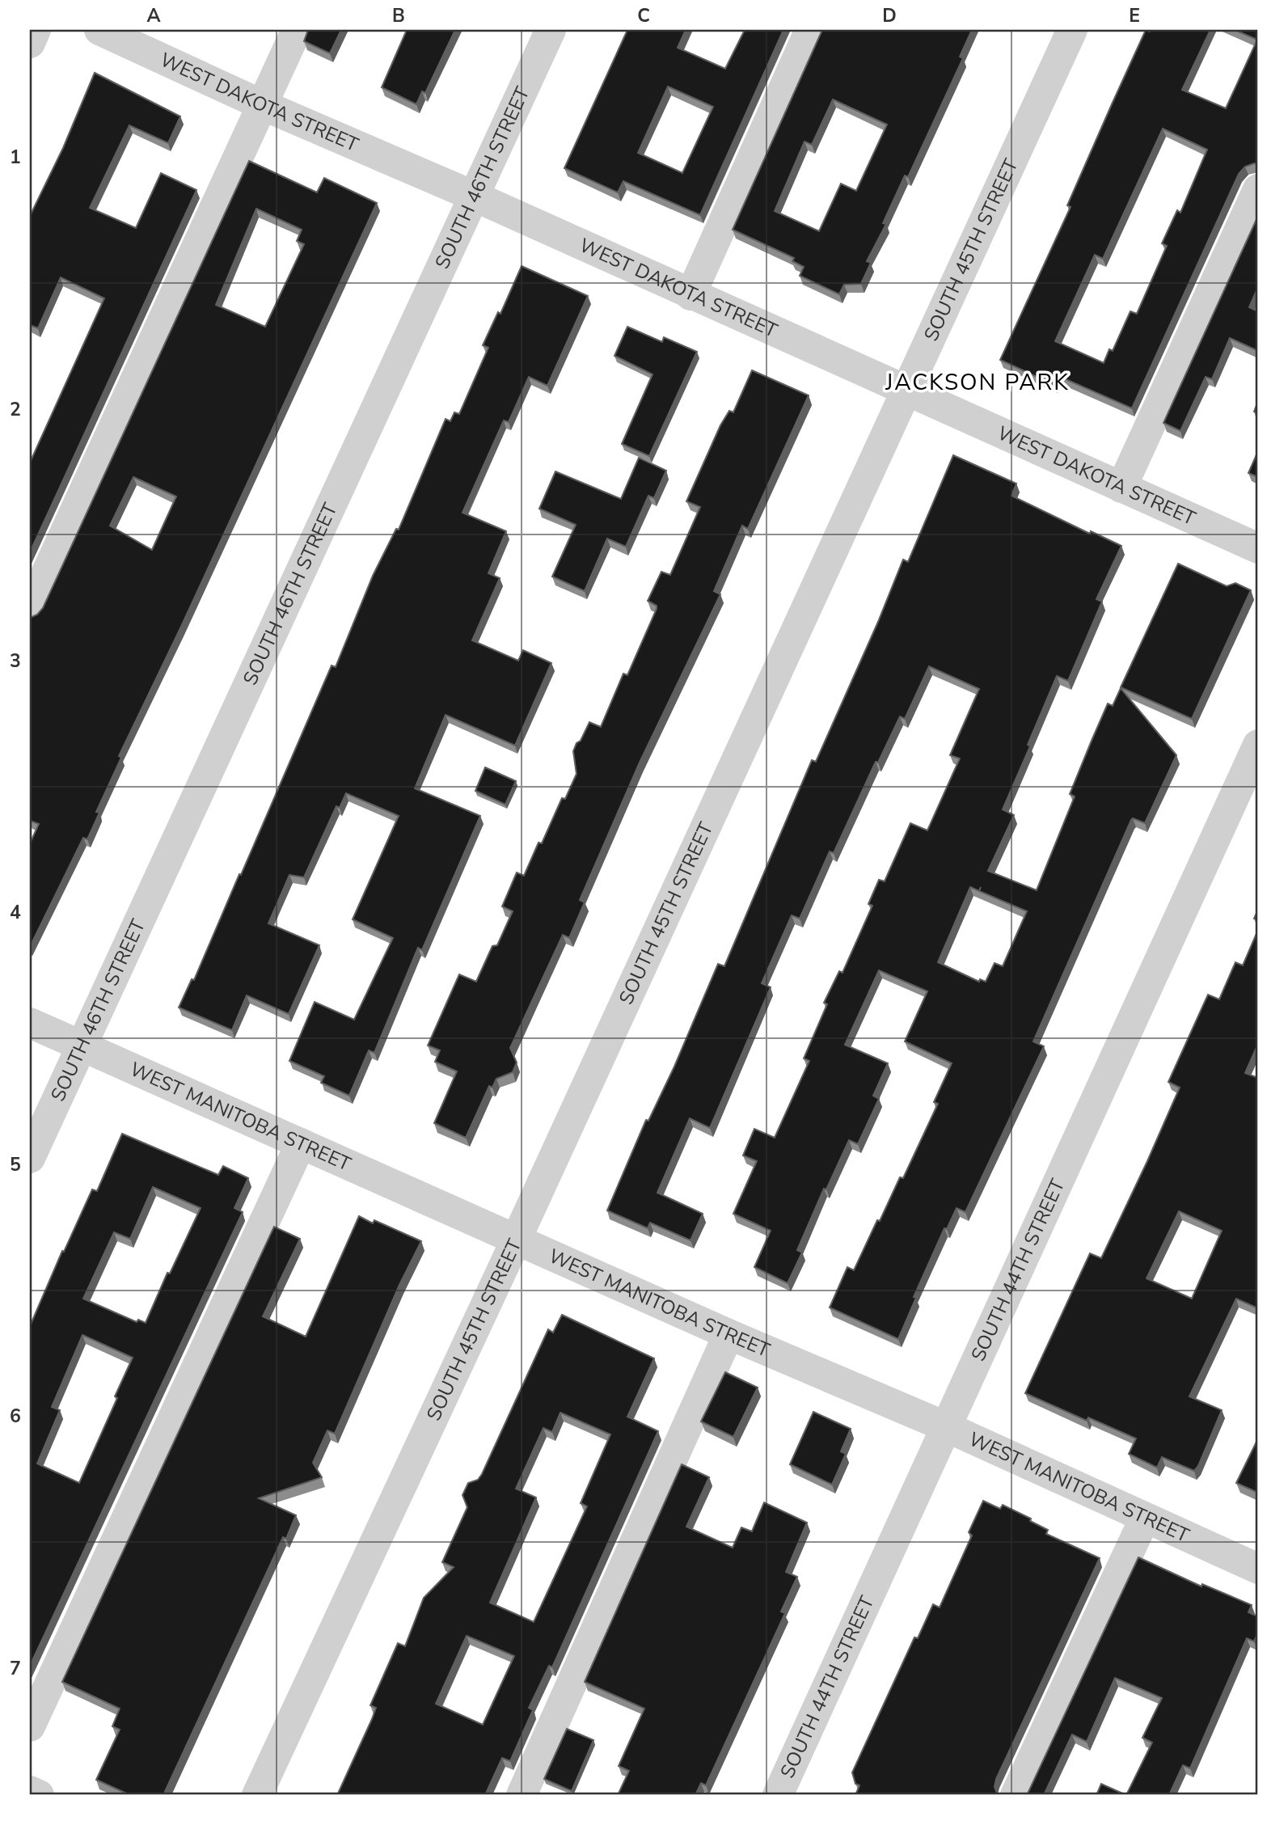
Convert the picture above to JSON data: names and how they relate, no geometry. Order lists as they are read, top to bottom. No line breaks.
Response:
{"streets":{"street":["WEST DAKOTA STREET","SOUTH 46TH STREET","SOUTH 45TH STREET","WEST MANITOBA STREET","SOUTH 44TH STREET"]},"crossings":[["WEST DAKOTA STREET","SOUTH 46TH STREET"],["WEST DAKOTA STREET","SOUTH 45TH STREET"],["SOUTH 46TH STREET","WEST MANITOBA STREET"],["SOUTH 45TH STREET","WEST MANITOBA STREET"],["WEST MANITOBA STREET","SOUTH 44TH STREET"]],"districts":["JACKSON PARK"],"grid":{"columns":["A","B","C","D","E"],"rows":["1","2","3","4","5","6","7"]}}
